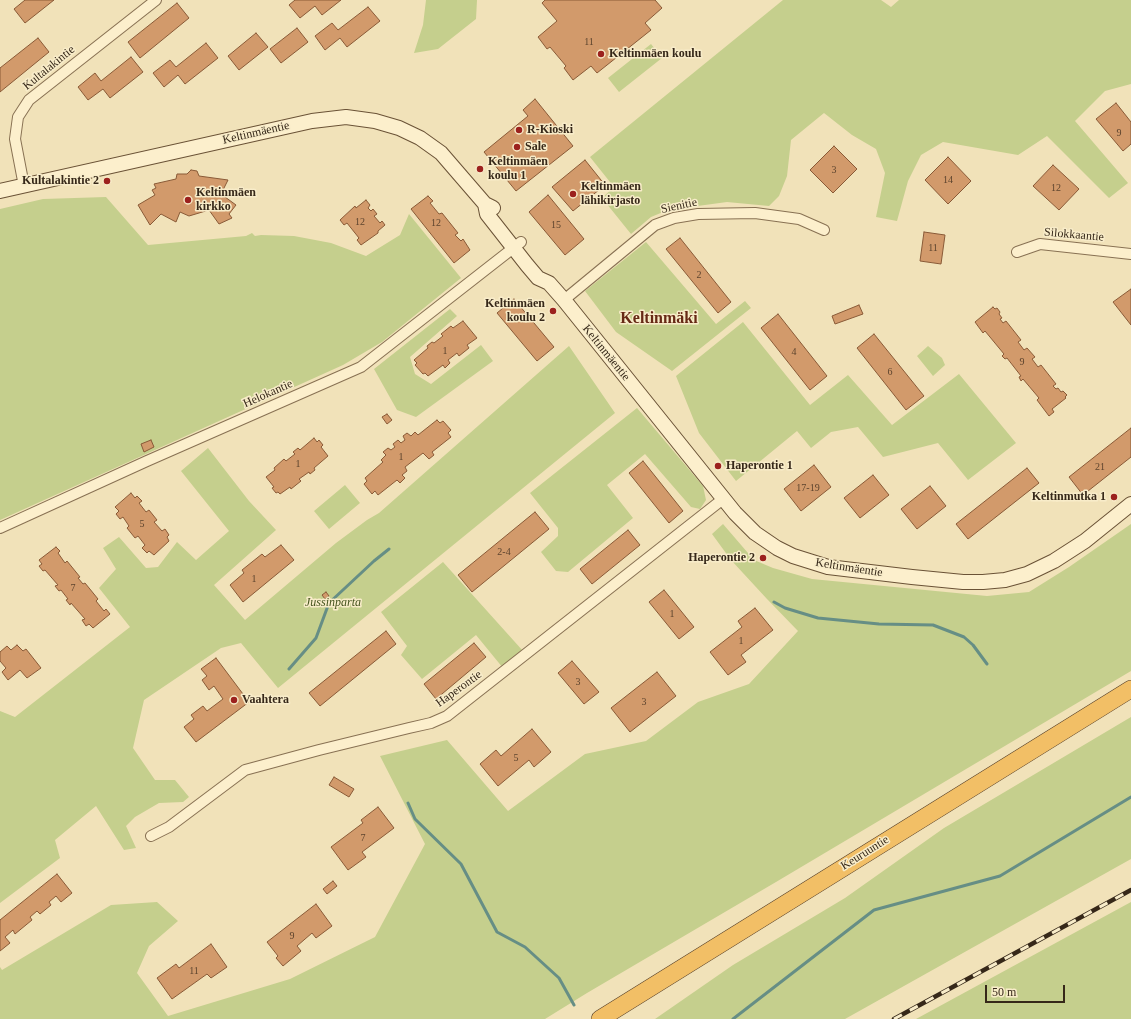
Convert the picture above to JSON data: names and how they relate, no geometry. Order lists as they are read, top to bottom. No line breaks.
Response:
{"streets":{"highway":["Keuruuntie"],"main road":["Keltinmäentie"],"street":["Kultalakintie","Sienitie","Silokkaantie","Helokantie","Haperontie"]},"crossings":[["Kultalakintie","Keltinmäentie"],["Keltinmäentie","Sienitie"],["Keltinmäentie","Helokantie"],["Keltinmäentie","Haperontie"]],"districts":["Keltinmäki"],"parks":["Jussinparta"],"places":["Keltinmäen koulu","R-Kioski","Sale","Keltinmäen koulu 1","Kultalakintie 2","Keltinmäen lähikirjasto","Keltinmäen kirkko","Keltinmäen koulu 2","Haperontie 1","Keltinmutka 1","Haperontie 2","Vaahtera"],"house_numbers":["11","9","3","14","12","12","12","15","11","2","1","4","9","6","1","1","21","17-19","5","2-4","1","7","1","1","3","3","5","7","9","11"],"scale_bar":"50 m"}
